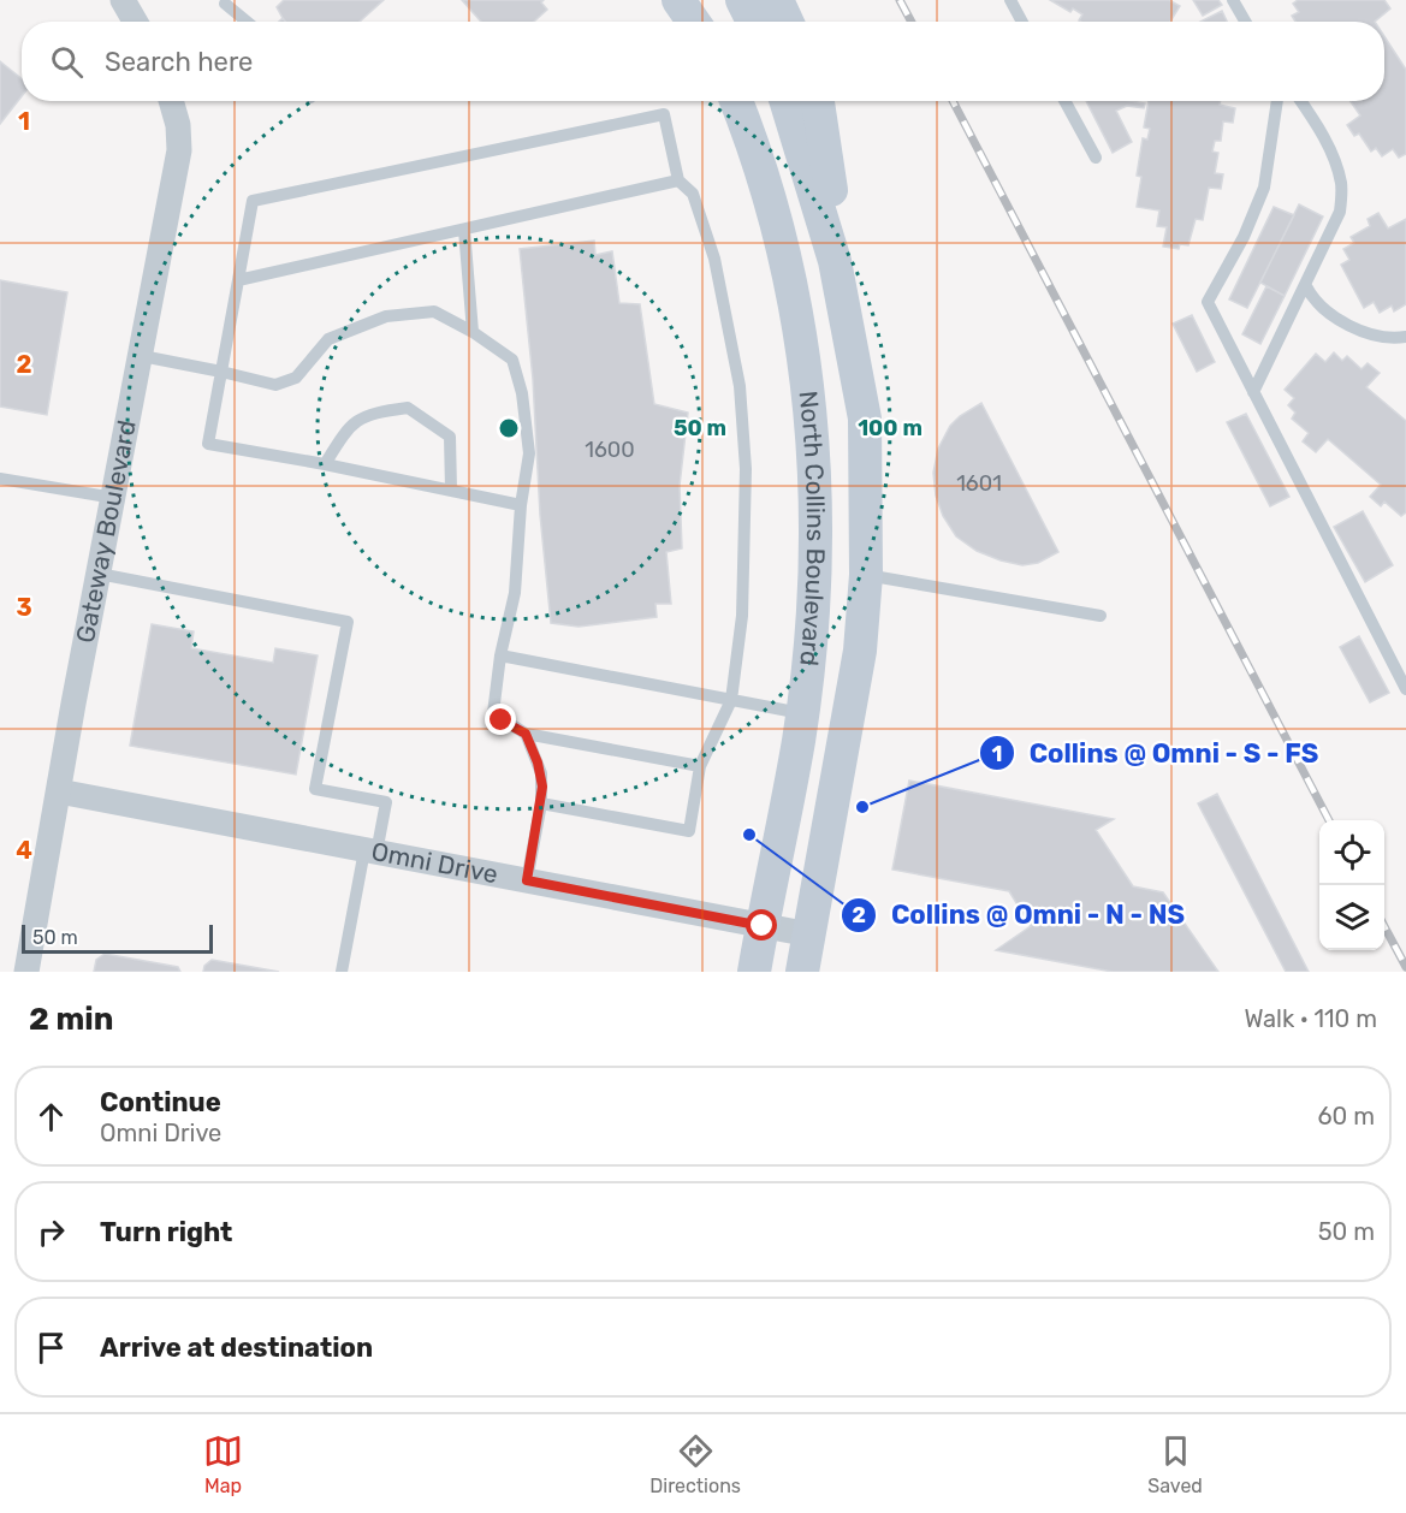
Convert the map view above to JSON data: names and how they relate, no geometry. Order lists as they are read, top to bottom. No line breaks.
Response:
{"streets":{"main road":["North Collins Boulevard"],"street":["Gateway Boulevard","Omni Drive"]},"crossings":[["North Collins Boulevard","Omni Drive"],["Gateway Boulevard","Omni Drive"]],"places":["Collins @ Omni - S - FS","Collins @ Omni - N - NS"],"house_numbers":["1600","1601"],"scale_bar":"50 m","page":{"search":"Search here","scale":"50 m","heading":["2 min","Walk · 110 m"],"list":[["Continue","Omni Drive","60 m"],["Turn right","50 m"],"Arrive at destination"],"nav":["Map","Directions","Saved"]},"grid":{"rows":["1","2","3","4"]},"rings":["50 m","100 m"]}
